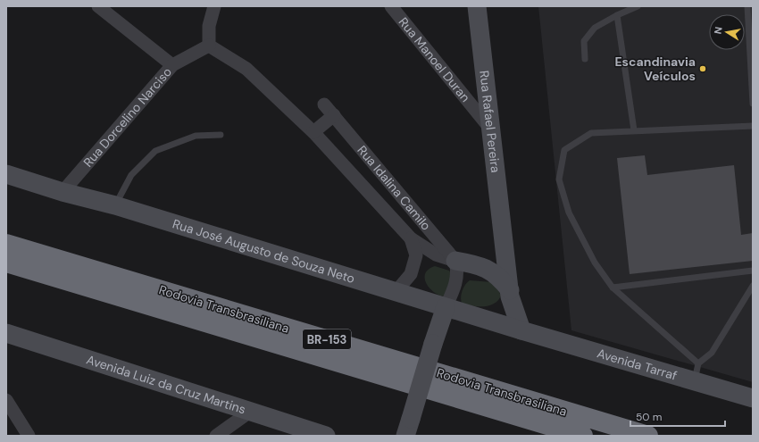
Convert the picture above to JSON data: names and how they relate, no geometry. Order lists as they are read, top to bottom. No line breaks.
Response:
{"streets":{"highway":["Rodovia Transbrasiliana","BR-153"],"main road":["Rua Rafael Pereira","Rua Idalina Camilo","Rua José Augusto de Souza Neto","Avenida Tarraf","Avenida Luiz da Cruz Martins"],"street":["Rua Manoel Duran","Rua Dorcelino Narciso"]},"crossings":[["Rua Manoel Duran","Rua Rafael Pereira"],["Rua Dorcelino Narciso","Rua José Augusto de Souza Neto"],["Rua Rafael Pereira","Rua Idalina Camilo"],["Rua Rafael Pereira","Rua José Augusto de Souza Neto"],["Rua Rafael Pereira","Avenida Tarraf"],["Rua Idalina Camilo","Rua José Augusto de Souza Neto"],["Rua José Augusto de Souza Neto","Avenida Tarraf"]],"places":["Escandinavia Veículos"],"scale_bar":"50 m","north":"left"}
